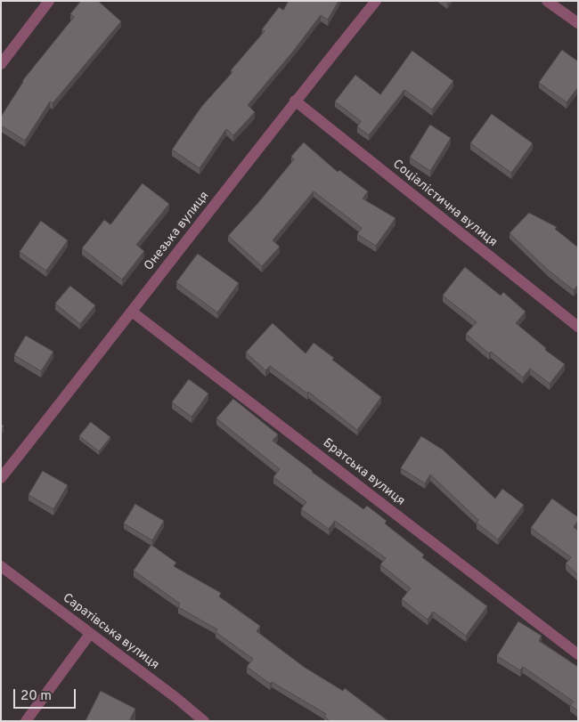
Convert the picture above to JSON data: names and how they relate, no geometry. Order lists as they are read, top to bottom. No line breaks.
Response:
{"streets":{"street":["Соціалістична вулиця","Онезька вулиця","Братська вулиця","Саратівська вулиця"]},"crossings":[["Соціалістична вулиця","Онезька вулиця"],["Онезька вулиця","Братська вулиця"]],"scale_bar":"20 m"}
